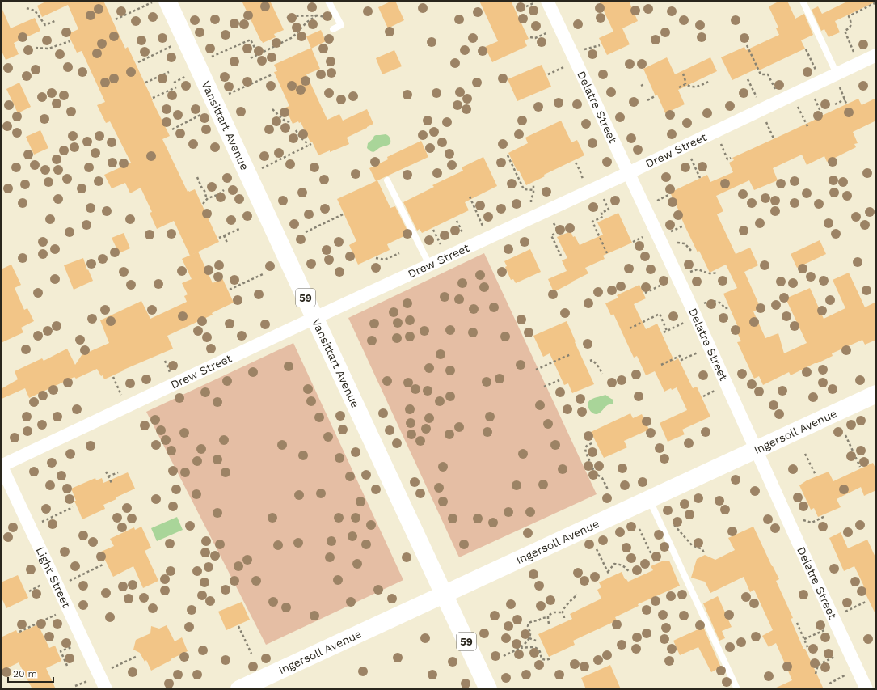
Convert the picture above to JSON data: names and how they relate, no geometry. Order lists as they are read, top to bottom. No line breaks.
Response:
{"streets":{"main road":["Vansittart Avenue","59","Ingersoll Avenue"],"street":["Delatre Street","Drew Street","Light Street"]},"crossings":[["Delatre Street","Drew Street"],["Delatre Street","Ingersoll Avenue"],["Vansittart Avenue","Drew Street"],["Vansittart Avenue","Ingersoll Avenue"],["Drew Street","Light Street"]],"scale_bar":"20 m"}
